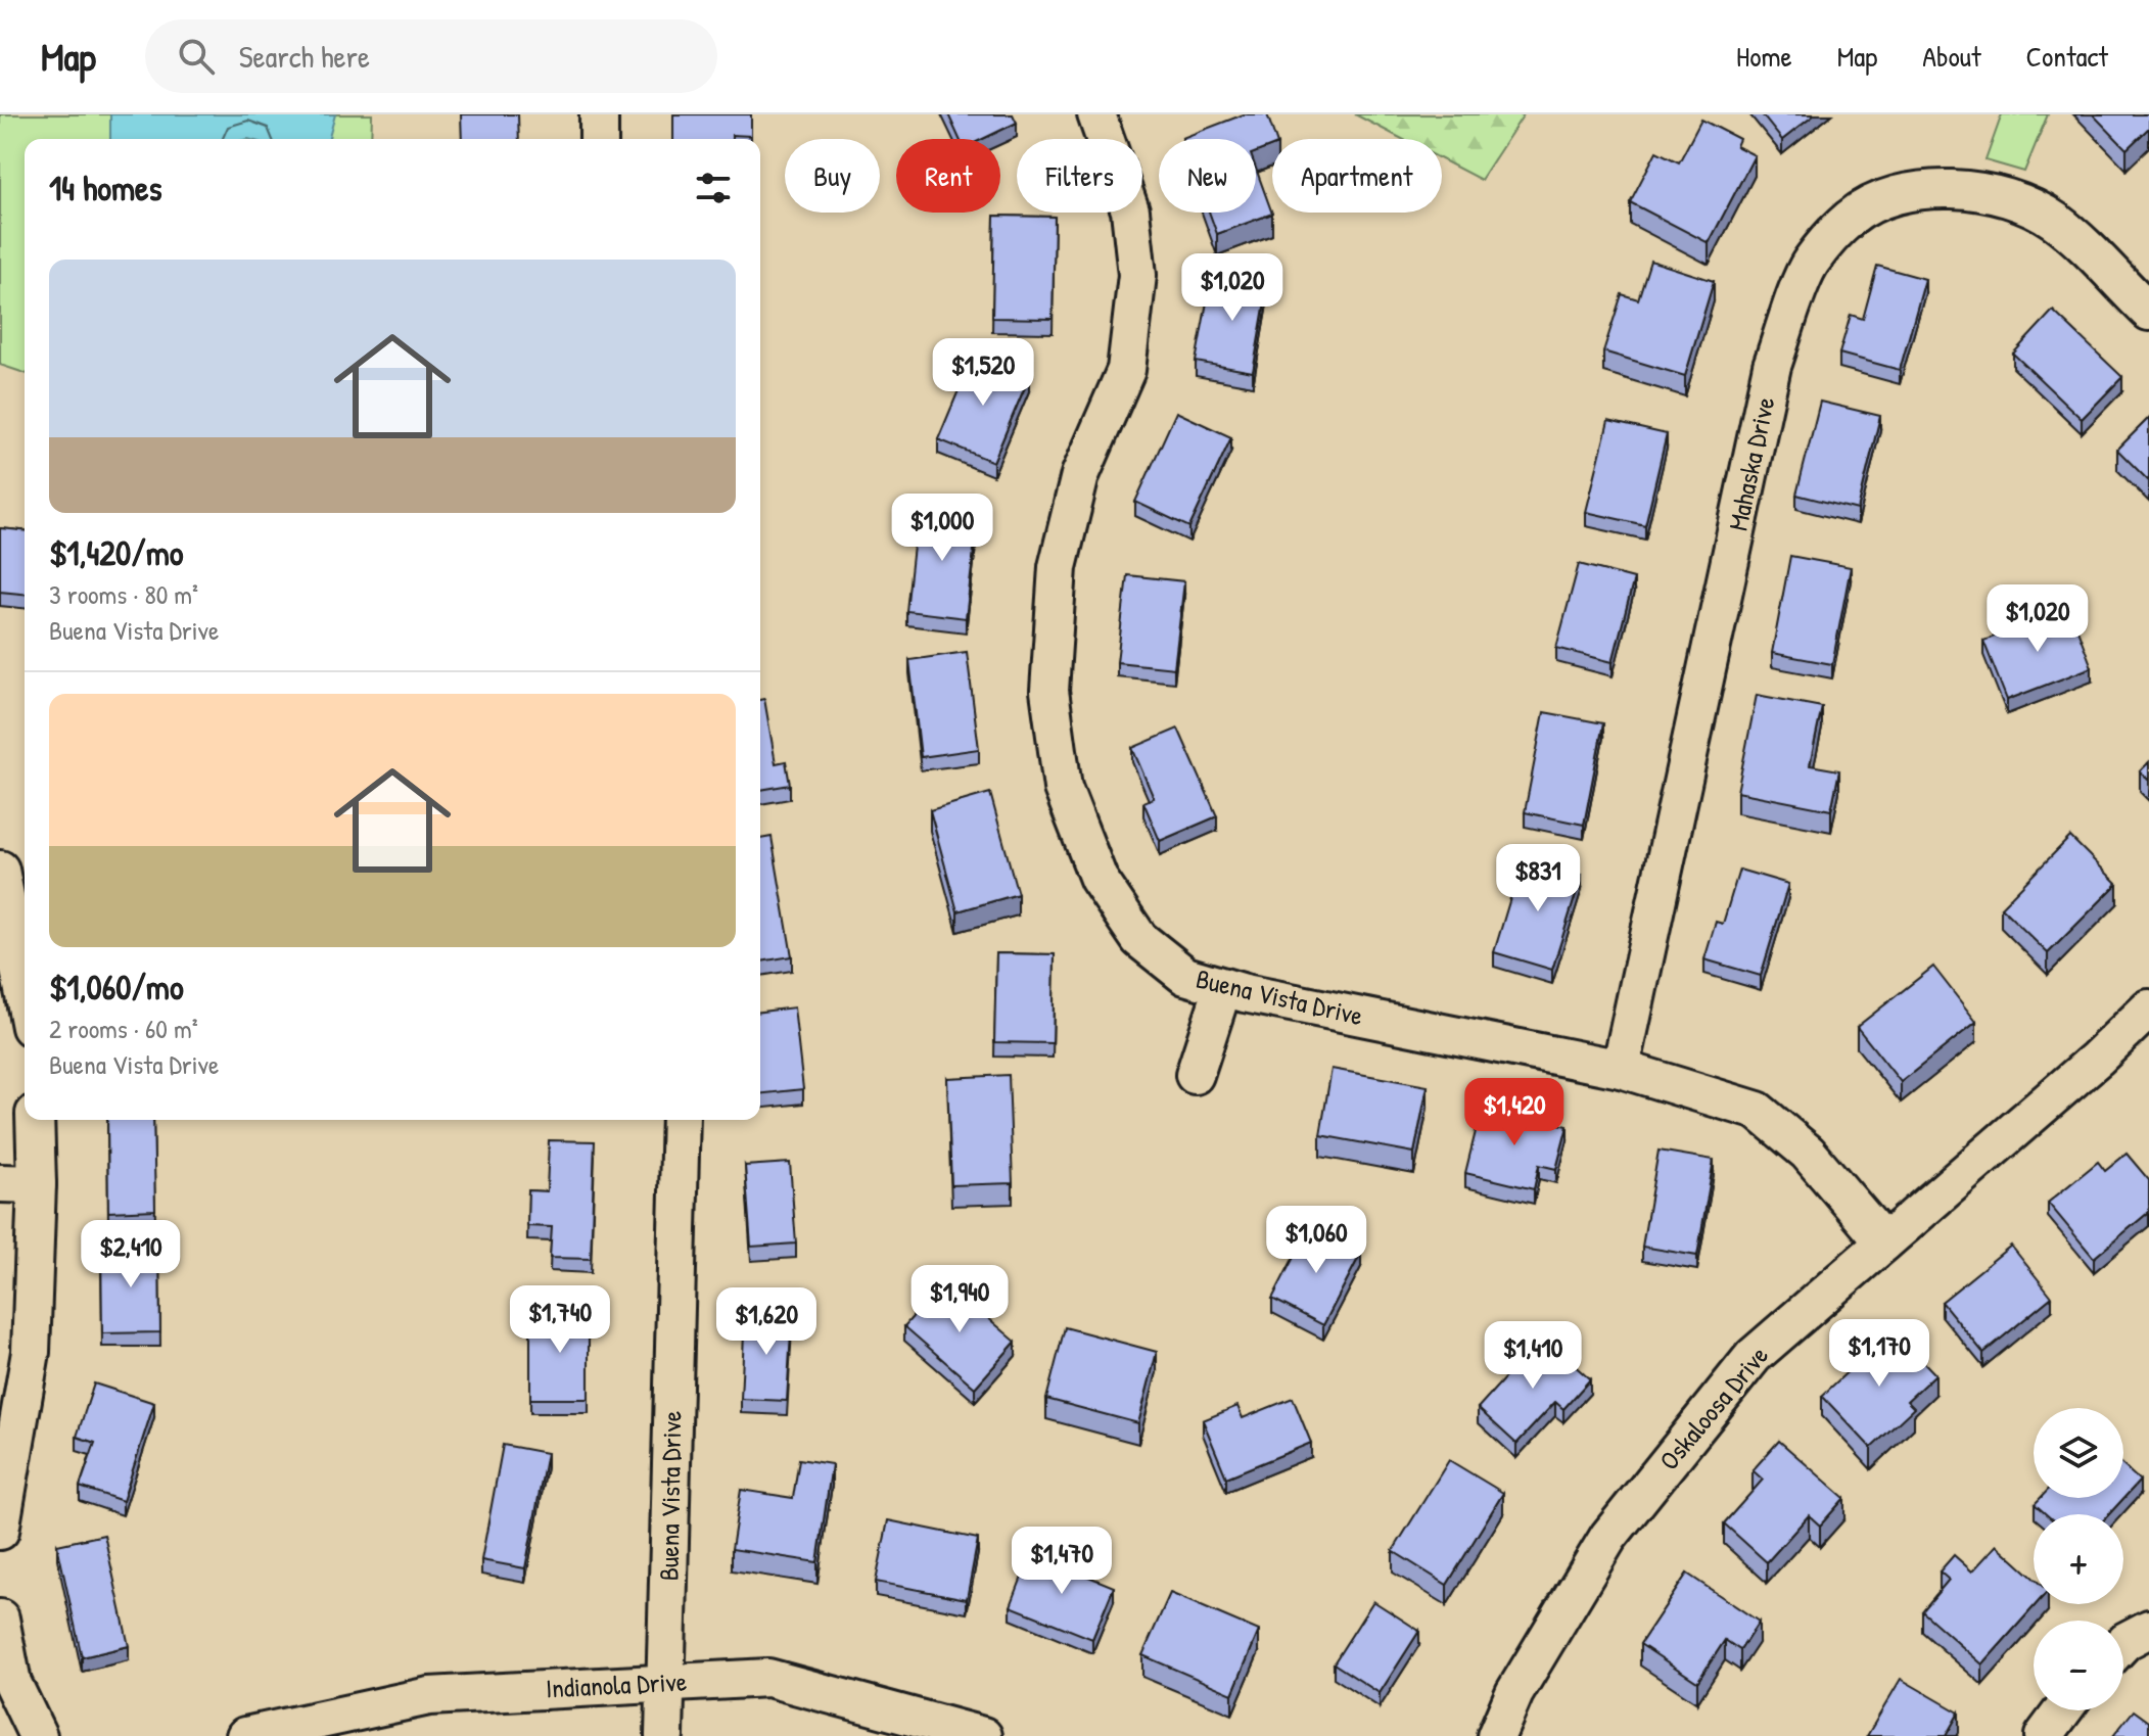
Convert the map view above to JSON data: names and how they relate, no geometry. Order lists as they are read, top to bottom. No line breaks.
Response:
{"streets":{"street":["Mahaska Drive","Buena Vista Drive","Oskaloosa Drive","Indianola Drive"]},"crossings":[["Mahaska Drive","Buena Vista Drive"],["Buena Vista Drive","Oskaloosa Drive"],["Buena Vista Drive","Indianola Drive"]],"page":{"header":"Map","search":"Search here","nav":["Home","Map","About","Contact"],"chip":["Buy","Rent","Filters","New","Apartment"],"heading":"14 homes","list":[{"name":"$1,420/mo","note":"3 rooms · 80 m² · Buena Vista Drive"},{"name":"$1,060/mo","note":"2 rooms · 60 m² · Buena Vista Drive"}],"price":["$1,020","$1,520","$1,000","$1,020","$831","$1,420","$1,060","$2,410","$1,940","$1,740","$1,620","$1,170","$1,410","$1,470"],"map_buttons":["+","−"]}}
